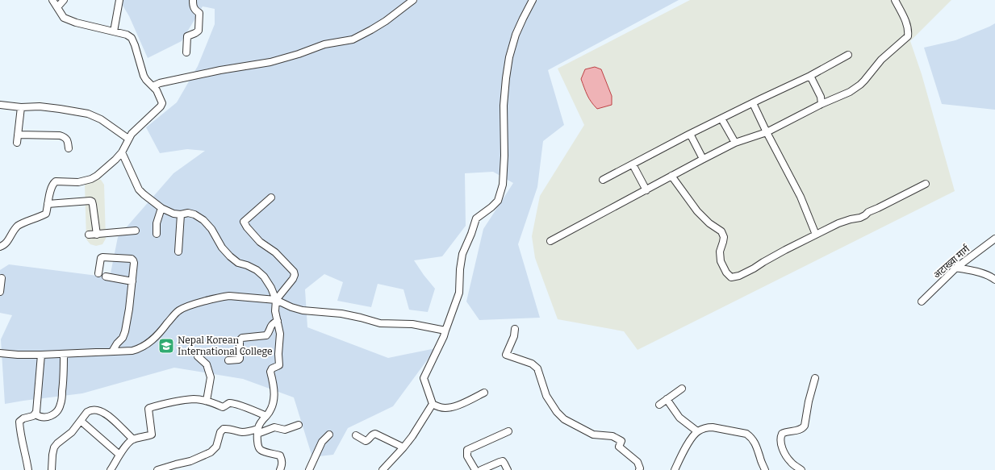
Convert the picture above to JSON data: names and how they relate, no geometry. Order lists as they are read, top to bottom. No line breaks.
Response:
{"streets":{"street":["अटाख्वा मार्ग"]},"places":{"school or university":["Nepal Korean International College"]}}
